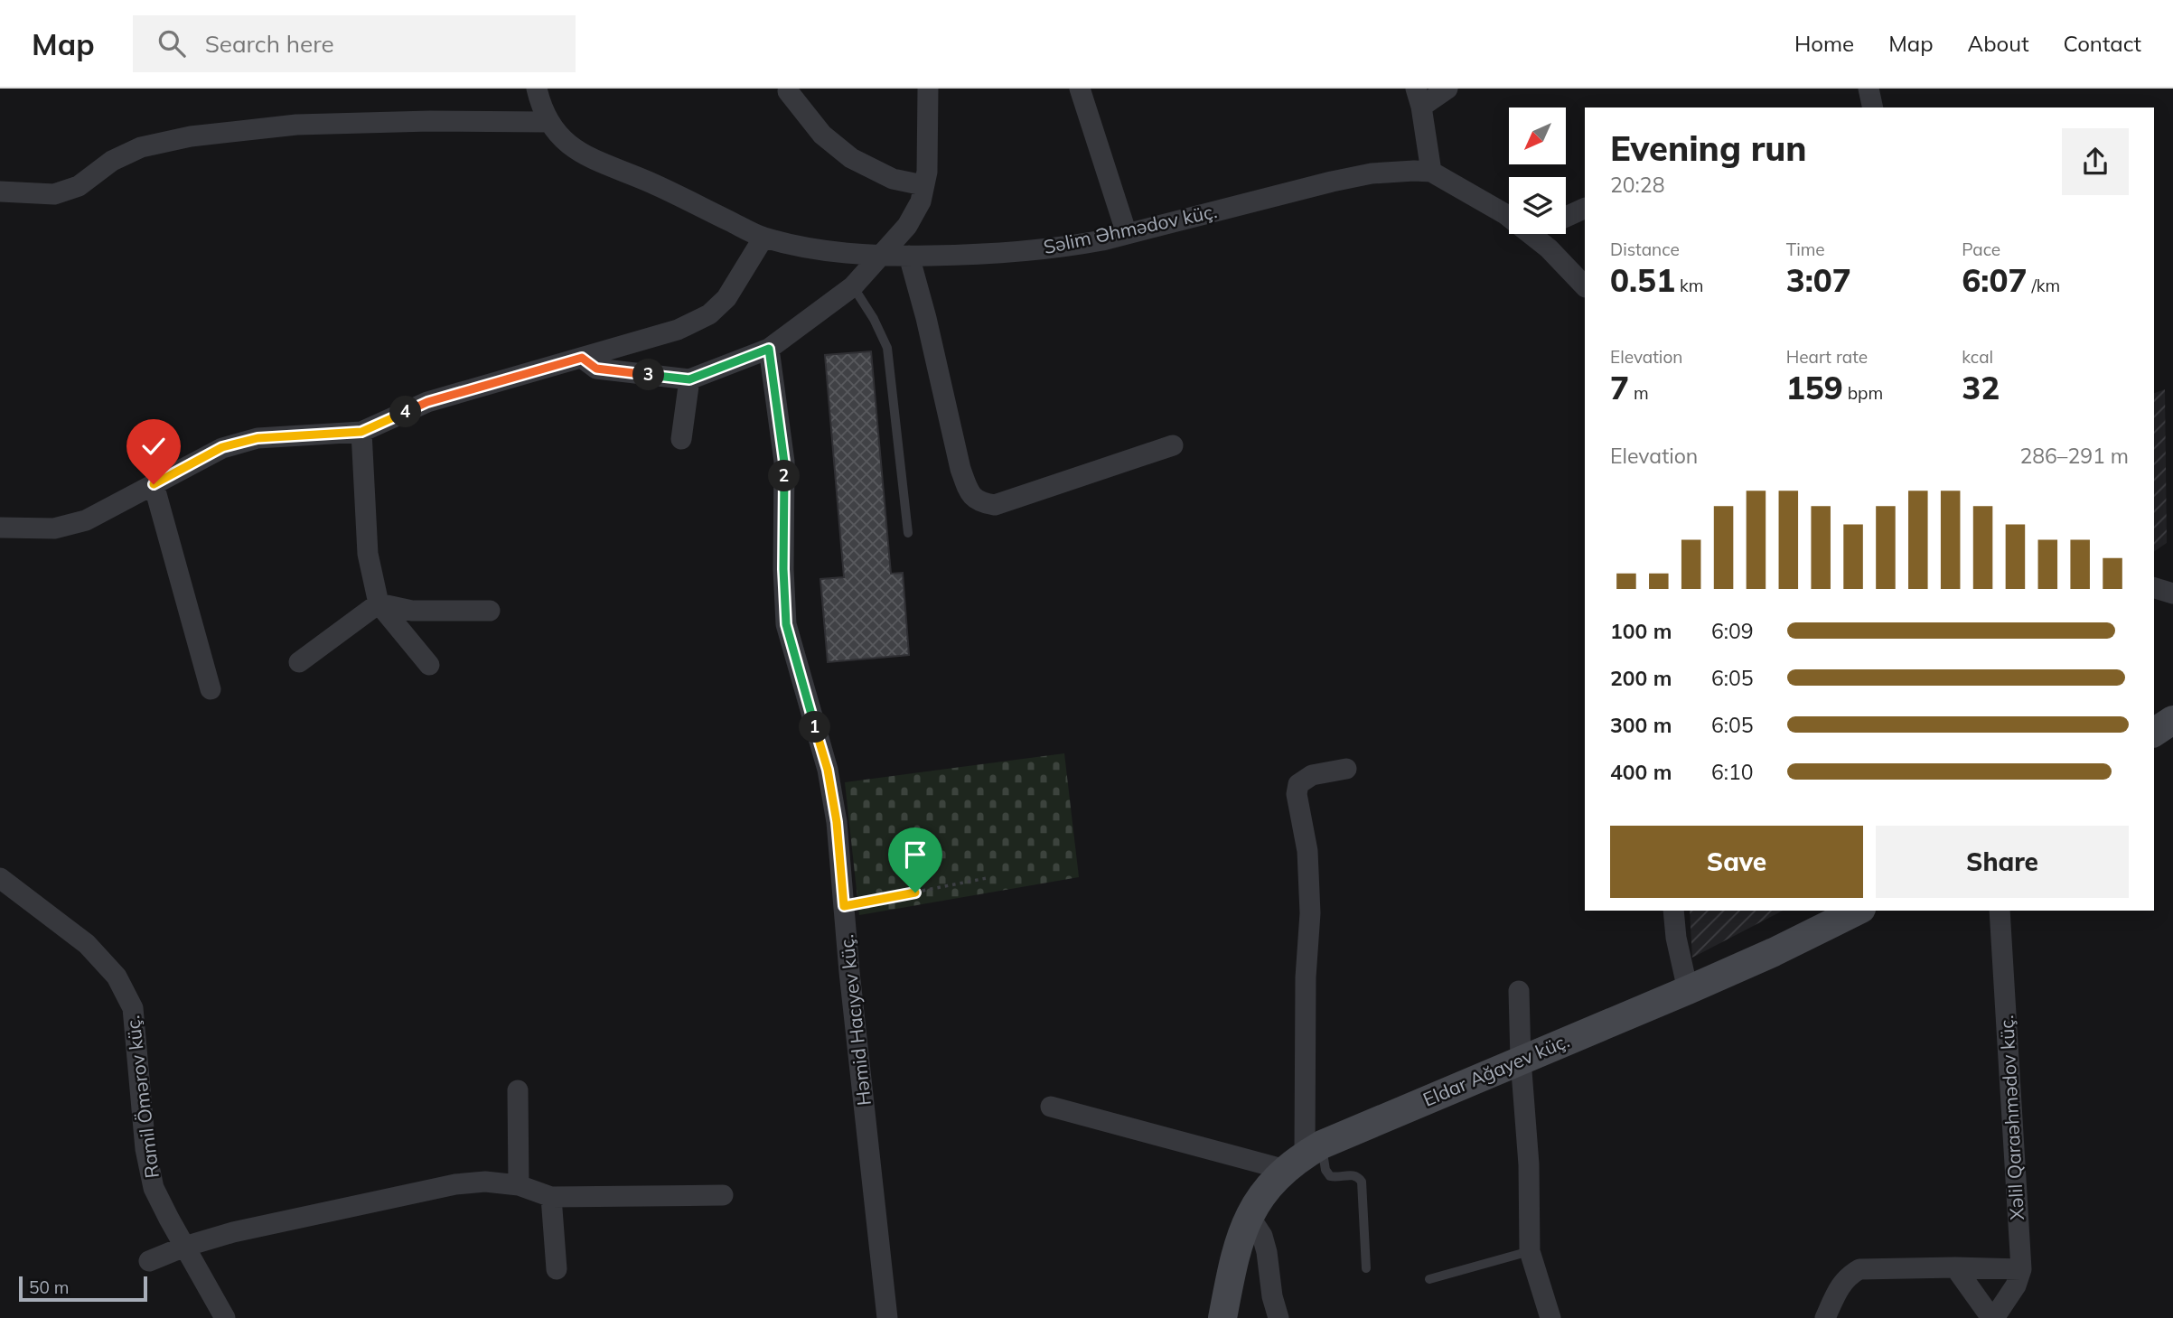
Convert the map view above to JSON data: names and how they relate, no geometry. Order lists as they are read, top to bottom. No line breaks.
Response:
{"streets":{"main road":["Eldar Ağayev küç."],"street":["Səlim Əhmədov küç.","Həmid Hacıyev küç.","Ramil Ömərov küç.","Xəlil Qaraəhmədov küç."]},"scale_bar":"50 m","north":"bottom left","page":{"header":"Map","search":"Search here","nav":["Home","Map","About","Contact"],"heading":["Evening run","20:28"],"stats":[["Distance","0.51 km"],["Time","3:07"],["Pace","6:07 /km"],["Elevation","7 m"],["Heart rate","159 bpm"],["kcal","32"]],"pins":["3","4","2","1"],"chart":["Elevation","286–291 m"],"list":[{"name":"100 m","note":"6:09"},{"name":"200 m","note":"6:05"},{"name":"300 m","note":"6:05"},{"name":"400 m","note":"6:10"}],"buttons":["Save","Share"],"scale":"50 m"}}
